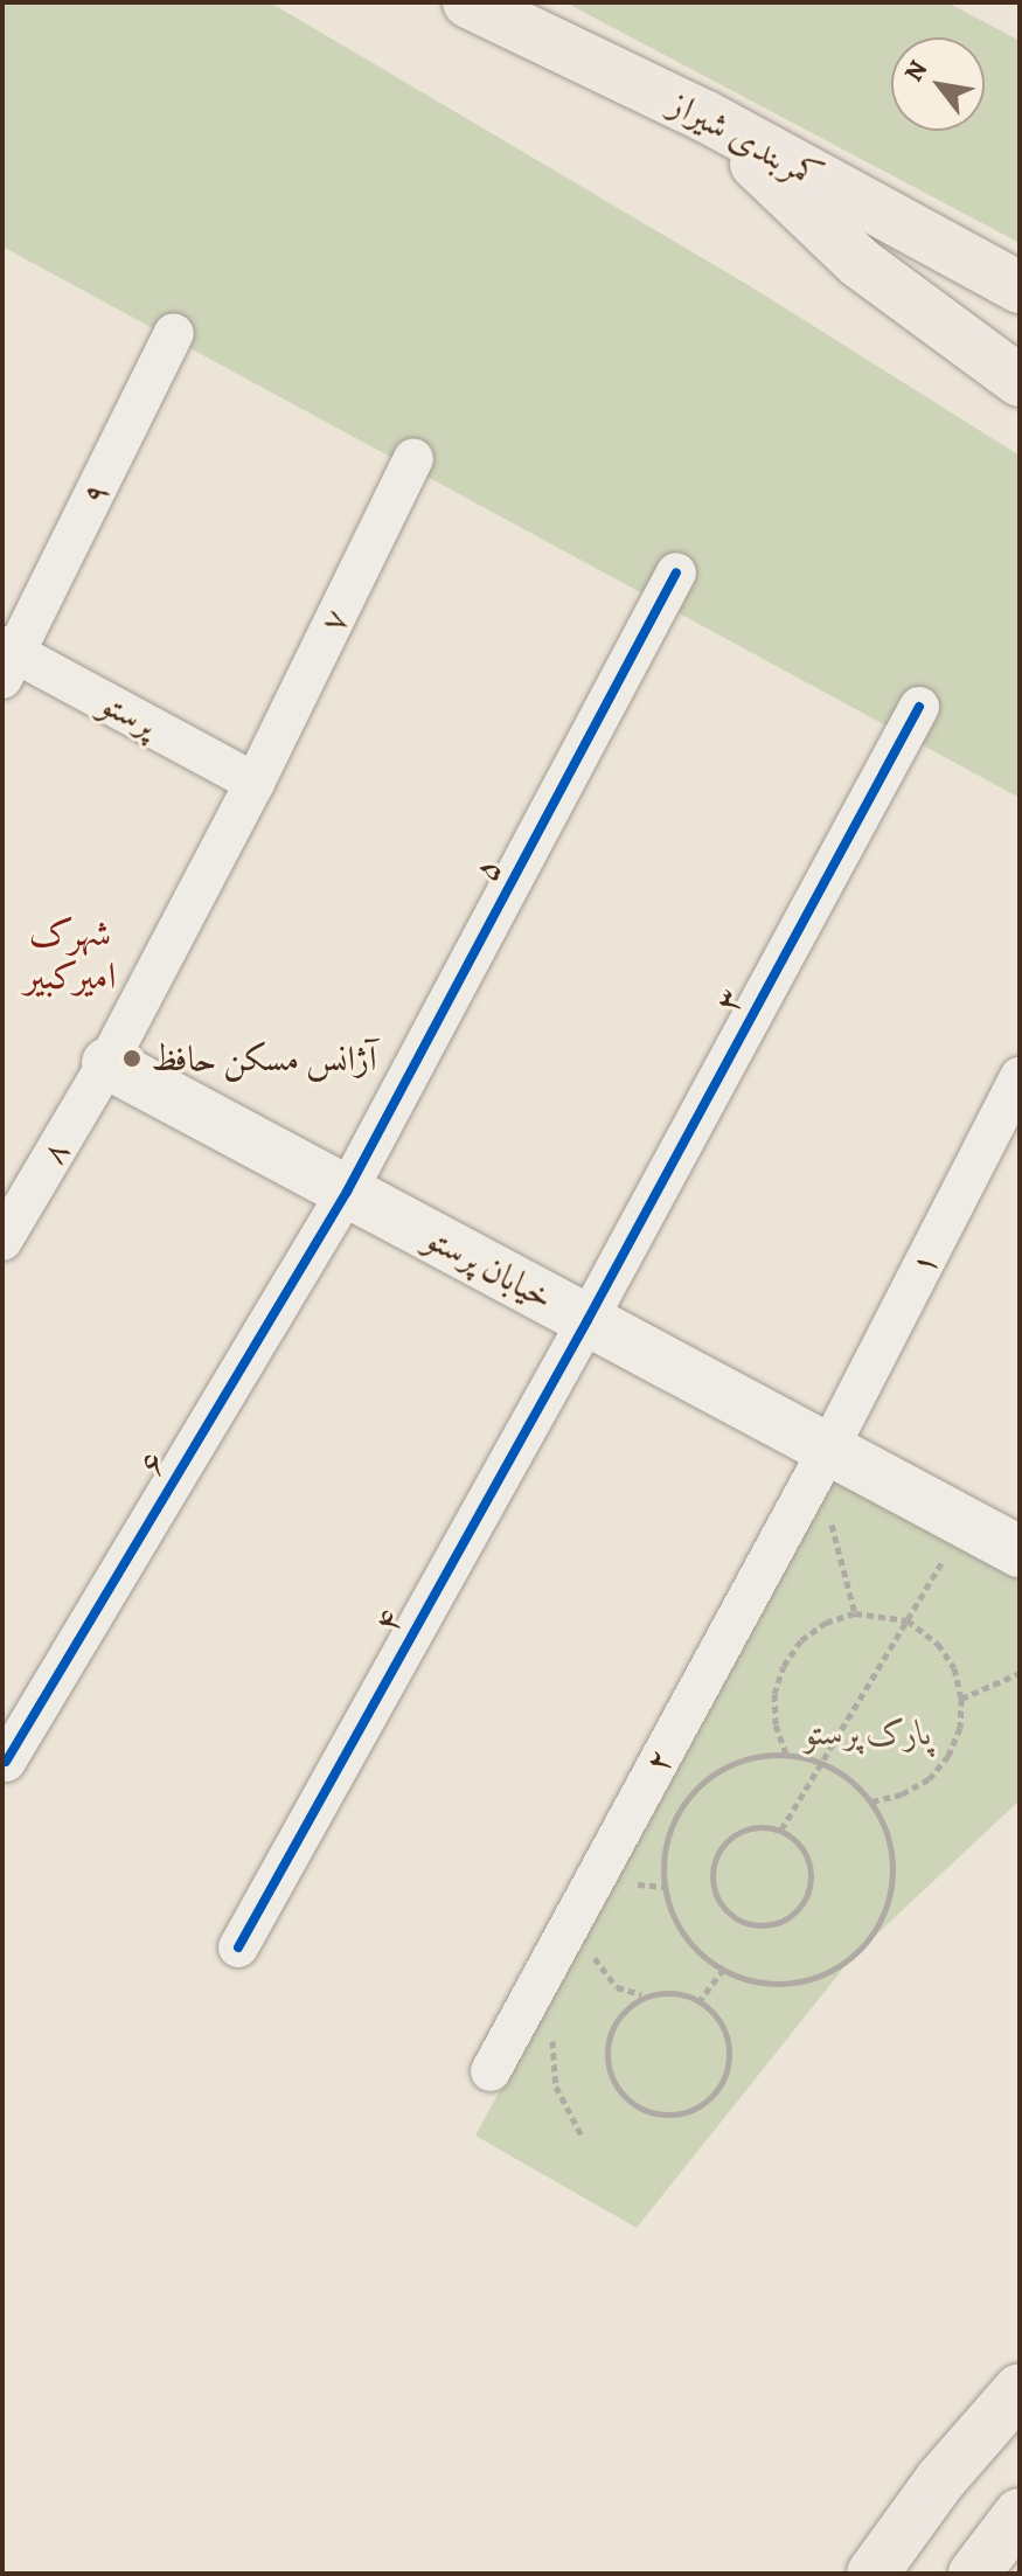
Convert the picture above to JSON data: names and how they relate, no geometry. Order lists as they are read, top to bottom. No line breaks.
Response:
{"streets":{"main road":["کمربندی شیراز"],"street":["۹","۷","پرستو","۵","۳","۸","۱","خیابان پرستو","۶","۴","۲"]},"crossings":[["۹","پرستو"],["۷","پرستو"],["۷","۸"],["۷","خیابان پرستو"],["۵","خیابان پرستو"],["۵","۶"],["۳","خیابان پرستو"],["۳","۴"],["۸","خیابان پرستو"],["۱","خیابان پرستو"],["۱","۲"],["خیابان پرستو","۶"],["خیابان پرستو","۴"],["خیابان پرستو","۲"]],"districts":["شهرک امیرکبیر"],"parks":["پارک پرستو"],"places":["آژانس مسکن حافظ"],"north":"top left"}
